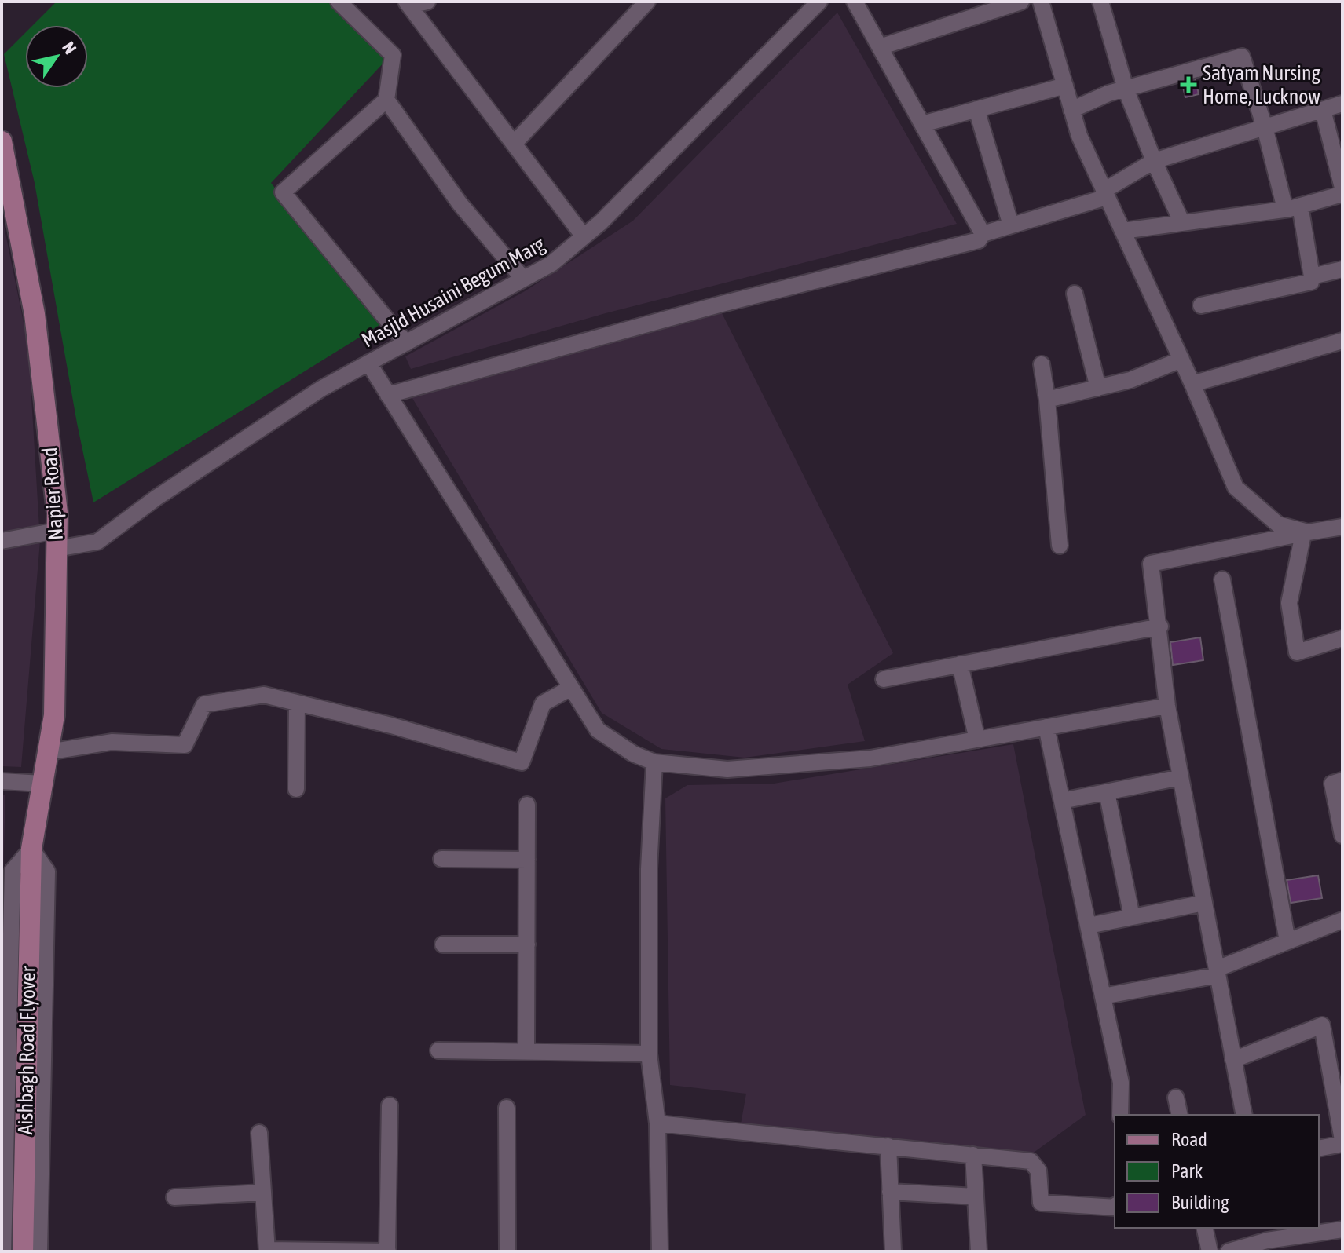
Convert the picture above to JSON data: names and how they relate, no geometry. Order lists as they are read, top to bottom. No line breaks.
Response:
{"streets":{"main road":["Napier Road","Aishbagh Road Flyover"],"street":["Masjid Husaini Begum Marg"]},"crossings":[["Masjid Husaini Begum Marg","Napier Road"],["Napier Road","Aishbagh Road Flyover"]],"places":{"health":["Satyam Nursing Home, Lucknow"]},"legend":["Road","Park","Building"],"north":"top right"}
